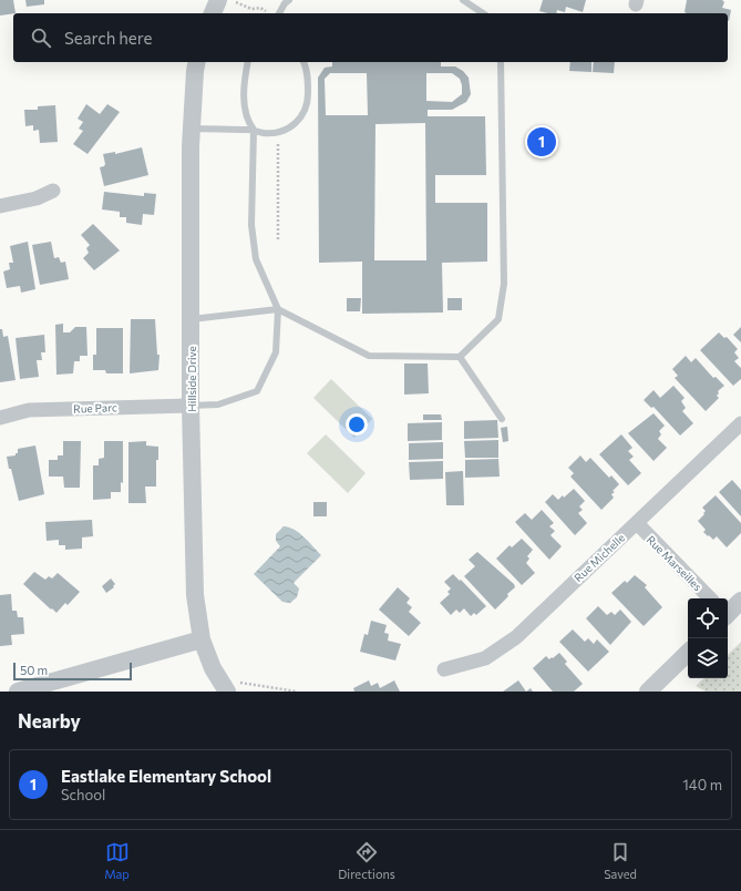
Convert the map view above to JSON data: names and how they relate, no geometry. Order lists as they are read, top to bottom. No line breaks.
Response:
{"streets":{"street":["Hillside Drive","Rue Parc","Rue Michelle","Rue Marseilles"]},"crossings":[["Hillside Drive","Rue Parc"],["Rue Michelle","Rue Marseilles"]],"scale_bar":"50 m","page":{"search":"Search here","pins":"1","scale":"50 m","heading":"Nearby","list":[{"mark":"1","name":"Eastlake Elementary School","note":"School","value":"140 m"}],"nav":["Map","Directions","Saved"]}}
